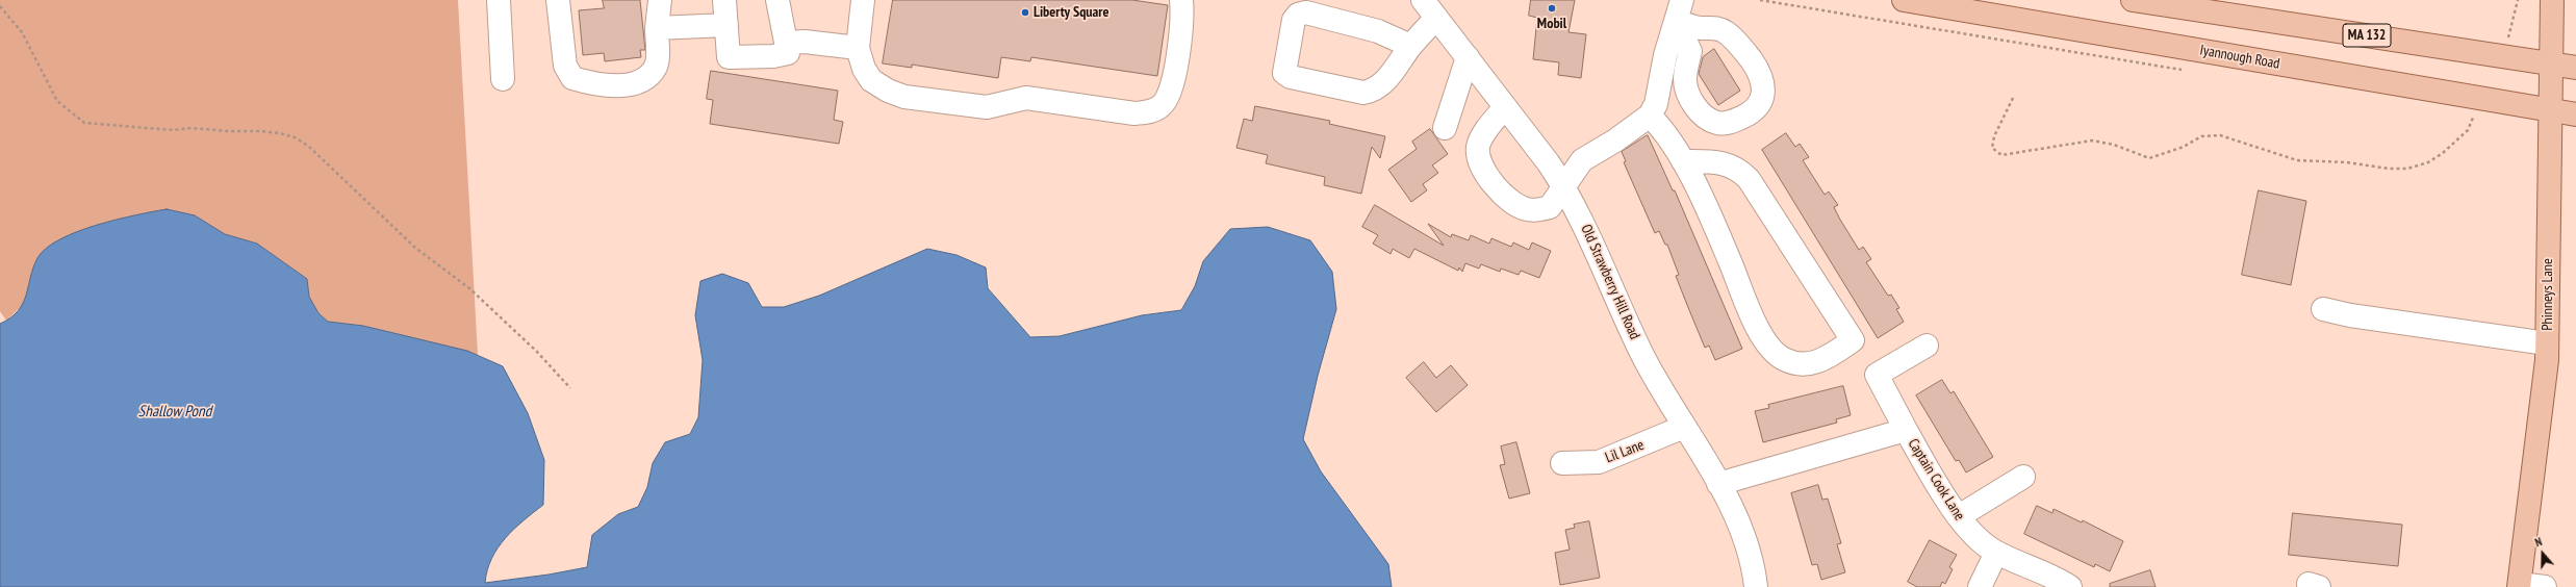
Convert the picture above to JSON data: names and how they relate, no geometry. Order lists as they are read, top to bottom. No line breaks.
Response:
{"streets":{"main road":["MA 132","Iyannough Road","Phinneys Lane"],"street":["Old Strawberry Hill Road","Lil Lane","Captain Cook Lane"]},"crossings":[["MA 132","Phinneys Lane"],["Iyannough Road","Phinneys Lane"],["Old Strawberry Hill Road","Lil Lane"],["Old Strawberry Hill Road","Captain Cook Lane"]],"water":["Shallow Pond"],"places":["Mobil","Liberty Square"],"north":"top"}
